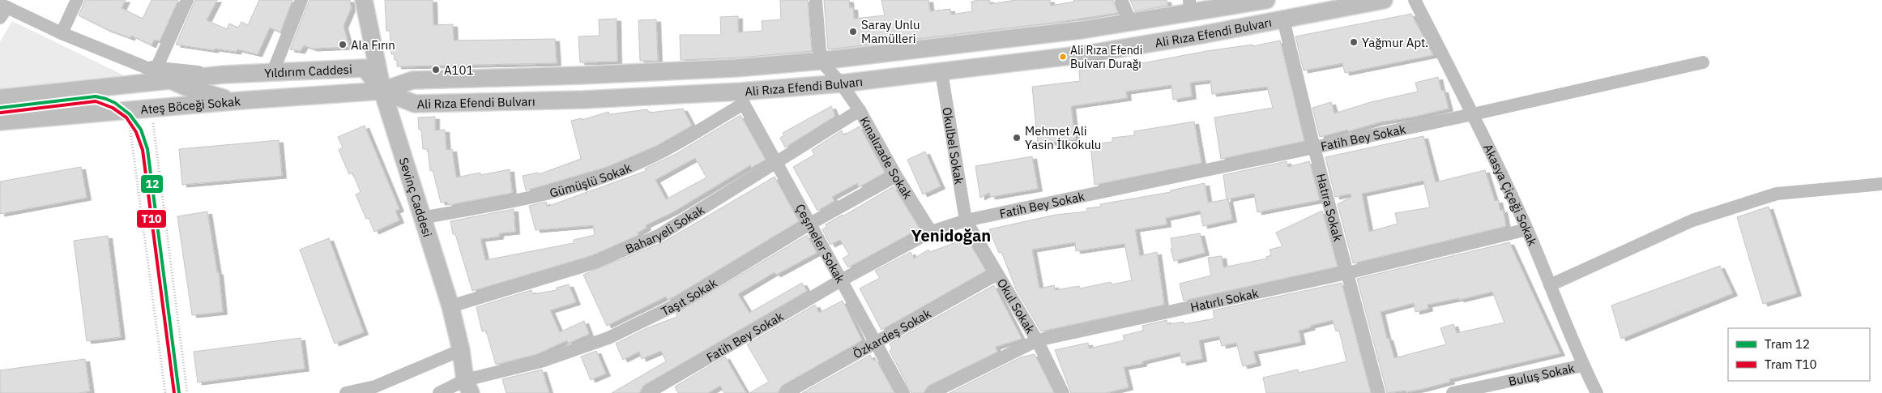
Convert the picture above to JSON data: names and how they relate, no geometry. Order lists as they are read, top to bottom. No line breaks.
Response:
{"streets":{"main road":["Ali Rıza Efendi Bulvarı","Yıldırım Caddesi","Ateş Böceği Sokak","Sevinç Caddesi"],"street":["Fatih Bey Sokak","Okulbel Sokak","Kınalızade Sokak","Gümüşlü Sokak","Akasya Çiçeği Sokak","Hatıra Sokak","Baharyeli Sokak","Çeşmeler Sokak","Taşıt Sokak","Hatırlı Sokak","Okul Sokak","Özkardeş Sokak","Buluş Sokak"]},"crossings":[["Ali Rıza Efendi Bulvarı","Yıldırım Caddesi"],["Ali Rıza Efendi Bulvarı","Ateş Böceği Sokak"],["Ali Rıza Efendi Bulvarı","Okulbel Sokak"],["Ali Rıza Efendi Bulvarı","Kınalızade Sokak"],["Ali Rıza Efendi Bulvarı","Gümüşlü Sokak"],["Ali Rıza Efendi Bulvarı","Sevinç Caddesi"],["Ali Rıza Efendi Bulvarı","Hatıra Sokak"],["Ali Rıza Efendi Bulvarı","Çeşmeler Sokak"],["Yıldırım Caddesi","Ateş Böceği Sokak"],["Yıldırım Caddesi","Sevinç Caddesi"],["Ateş Böceği Sokak","Sevinç Caddesi"],["Fatih Bey Sokak","Okulbel Sokak"],["Fatih Bey Sokak","Kınalızade Sokak"],["Fatih Bey Sokak","Akasya Çiçeği Sokak"],["Fatih Bey Sokak","Hatıra Sokak"],["Fatih Bey Sokak","Çeşmeler Sokak"],["Fatih Bey Sokak","Okul Sokak"],["Okulbel Sokak","Okul Sokak"],["Kınalızade Sokak","Baharyeli Sokak"],["Kınalızade Sokak","Taşıt Sokak"],["Gümüşlü Sokak","Sevinç Caddesi"],["Gümüşlü Sokak","Çeşmeler Sokak"],["Akasya Çiçeği Sokak","Hatırlı Sokak"],["Akasya Çiçeği Sokak","Buluş Sokak"],["Sevinç Caddesi","Baharyeli Sokak"],["Sevinç Caddesi","Taşıt Sokak"],["Hatıra Sokak","Hatırlı Sokak"],["Baharyeli Sokak","Çeşmeler Sokak"],["Çeşmeler Sokak","Taşıt Sokak"],["Çeşmeler Sokak","Özkardeş Sokak"],["Hatırlı Sokak","Okul Sokak"],["Okul Sokak","Özkardeş Sokak"]],"districts":["Yenidoğan"],"places":["Saray Unlu Mamülleri","Yağmur Apt.","Ala Fırın","Ali Rıza Efendi Bulvarı Durağı","A101","Mehmet Ali Yasin İlkokulu"],"lines":["tram line 12","tram line T10"],"legend":["Tram 12","Tram T10"]}
